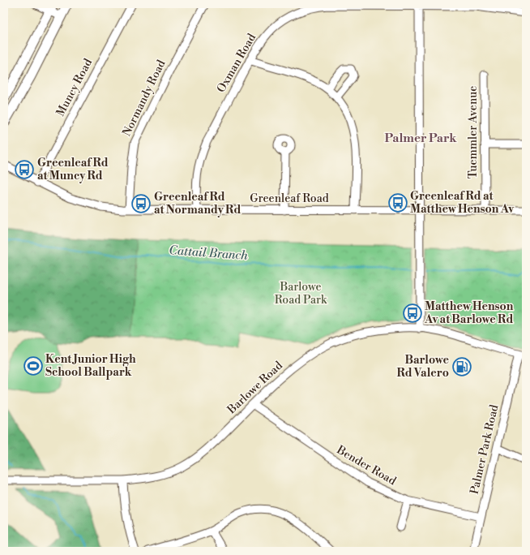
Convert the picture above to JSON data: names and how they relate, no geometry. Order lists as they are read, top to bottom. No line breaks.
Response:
{"streets":{"street":["Oxman Road","Muncy Road","Normandy Road","Tuemmler Avenue","Greenleaf Road","Barlowe Road","Palmer Park Road","Bender Road"]},"crossings":[["Oxman Road","Greenleaf Road"],["Muncy Road","Greenleaf Road"],["Normandy Road","Greenleaf Road"],["Tuemmler Avenue","Greenleaf Road"],["Barlowe Road","Palmer Park Road"],["Barlowe Road","Bender Road"],["Palmer Park Road","Bender Road"]],"districts":["Palmer Park"],"water":["Cattail Branch"],"parks":["Barlowe Road Park"],"places":{"bus stop":["Greenleaf Rd at Muncy Rd","Greenleaf Rd at Matthew Henson Av","Greenleaf Rd at Normandy Rd","Matthew Henson Av at Barlowe Rd"],"sports":["Kent Junior High School Ballpark"],"fuel station":["Barlowe Rd Valero"]}}
